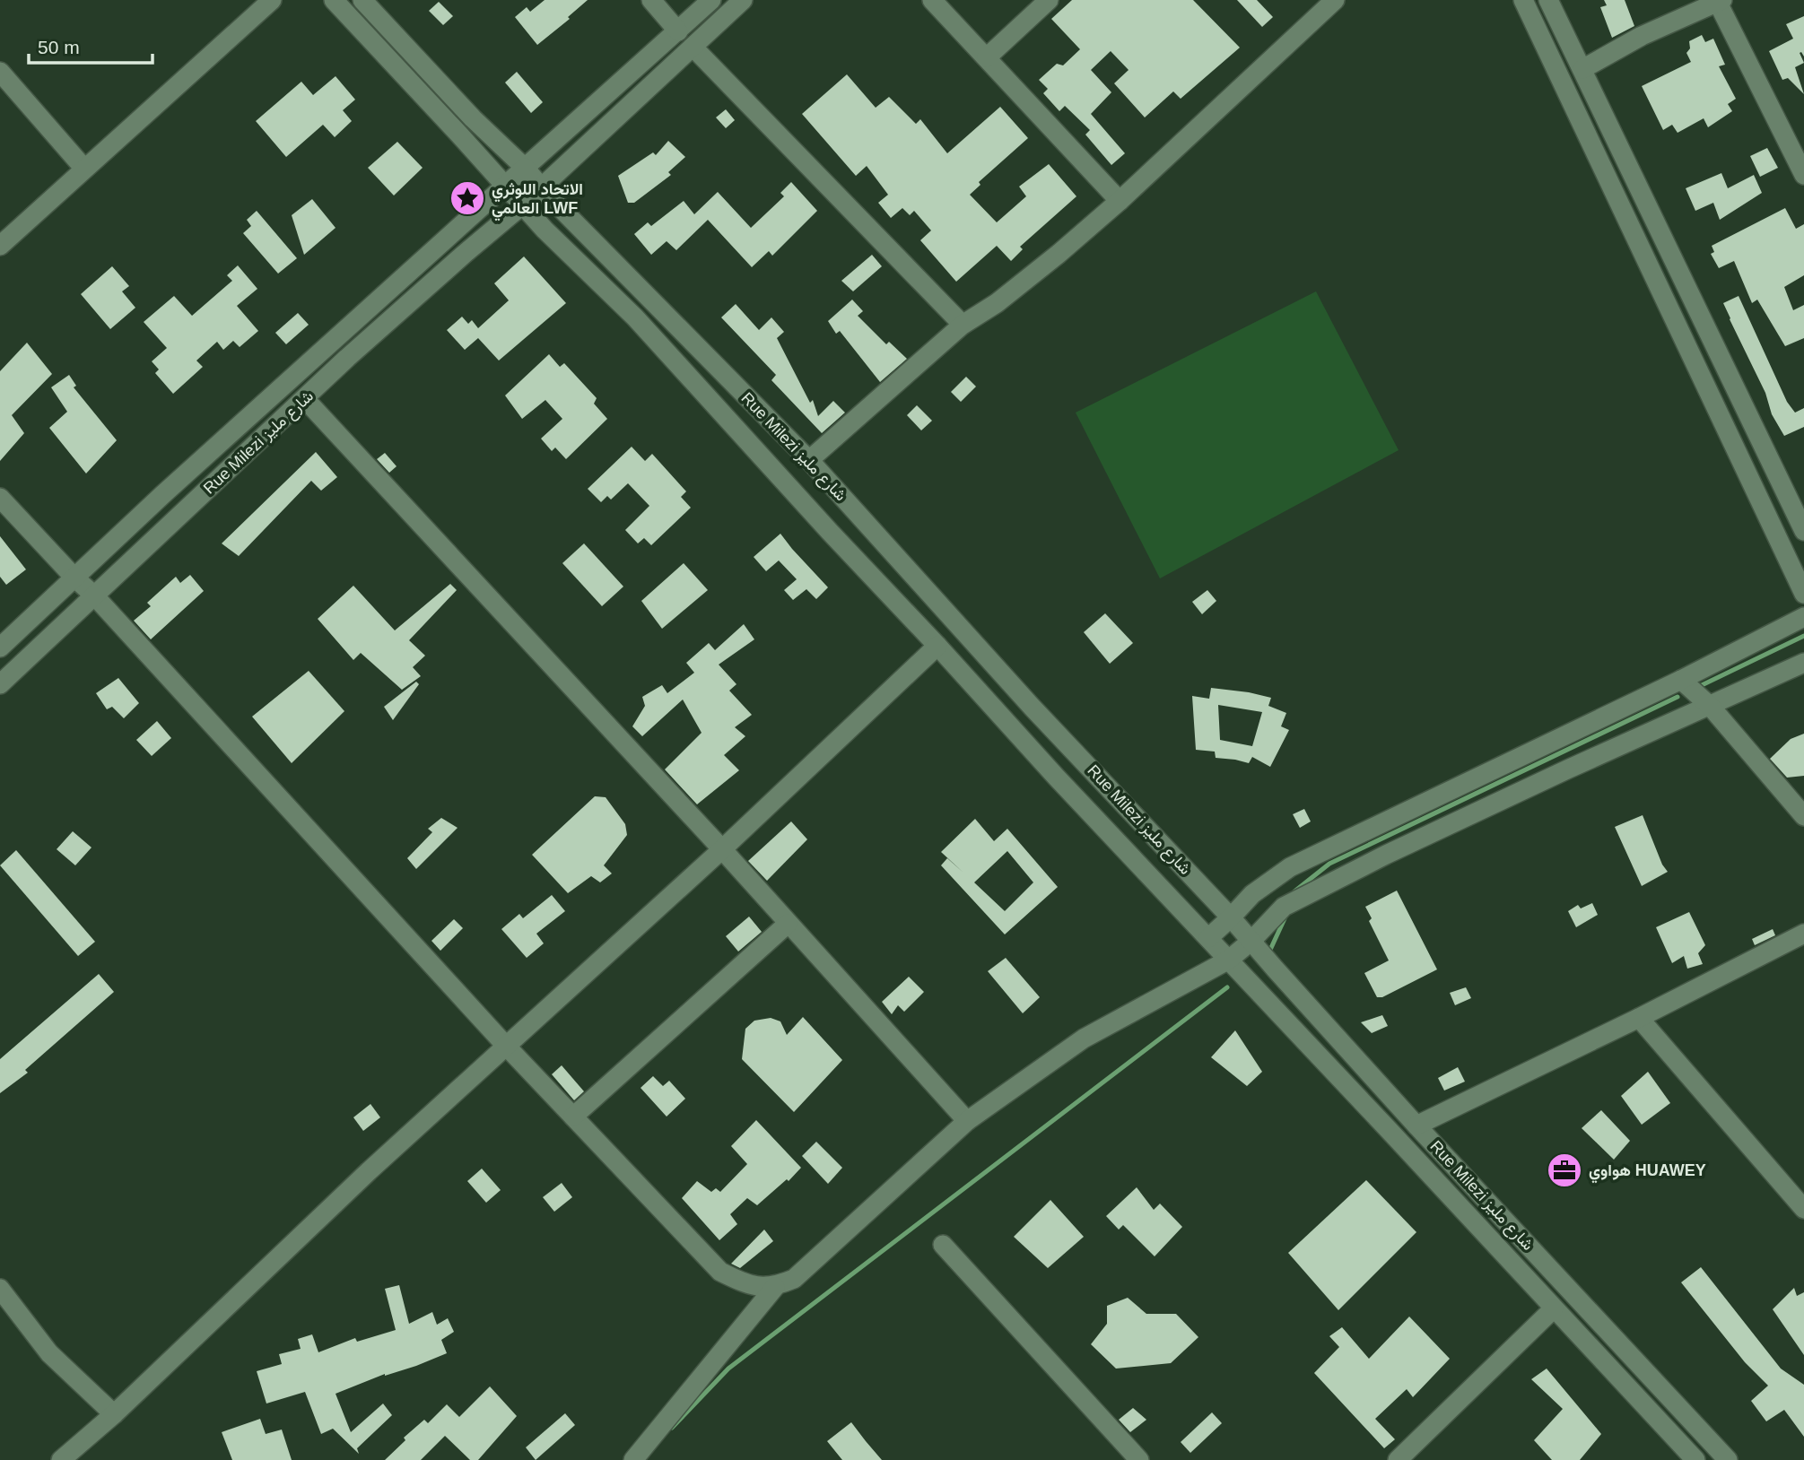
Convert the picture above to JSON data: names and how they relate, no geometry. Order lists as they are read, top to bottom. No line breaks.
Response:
{"streets":{"street":["Rue Milezi شارع مليز"]},"places":{"place":["الاتحاد اللوثري العالمي LWF"],"office":["هواوي HUAWEY"]},"scale_bar":"50 m"}
